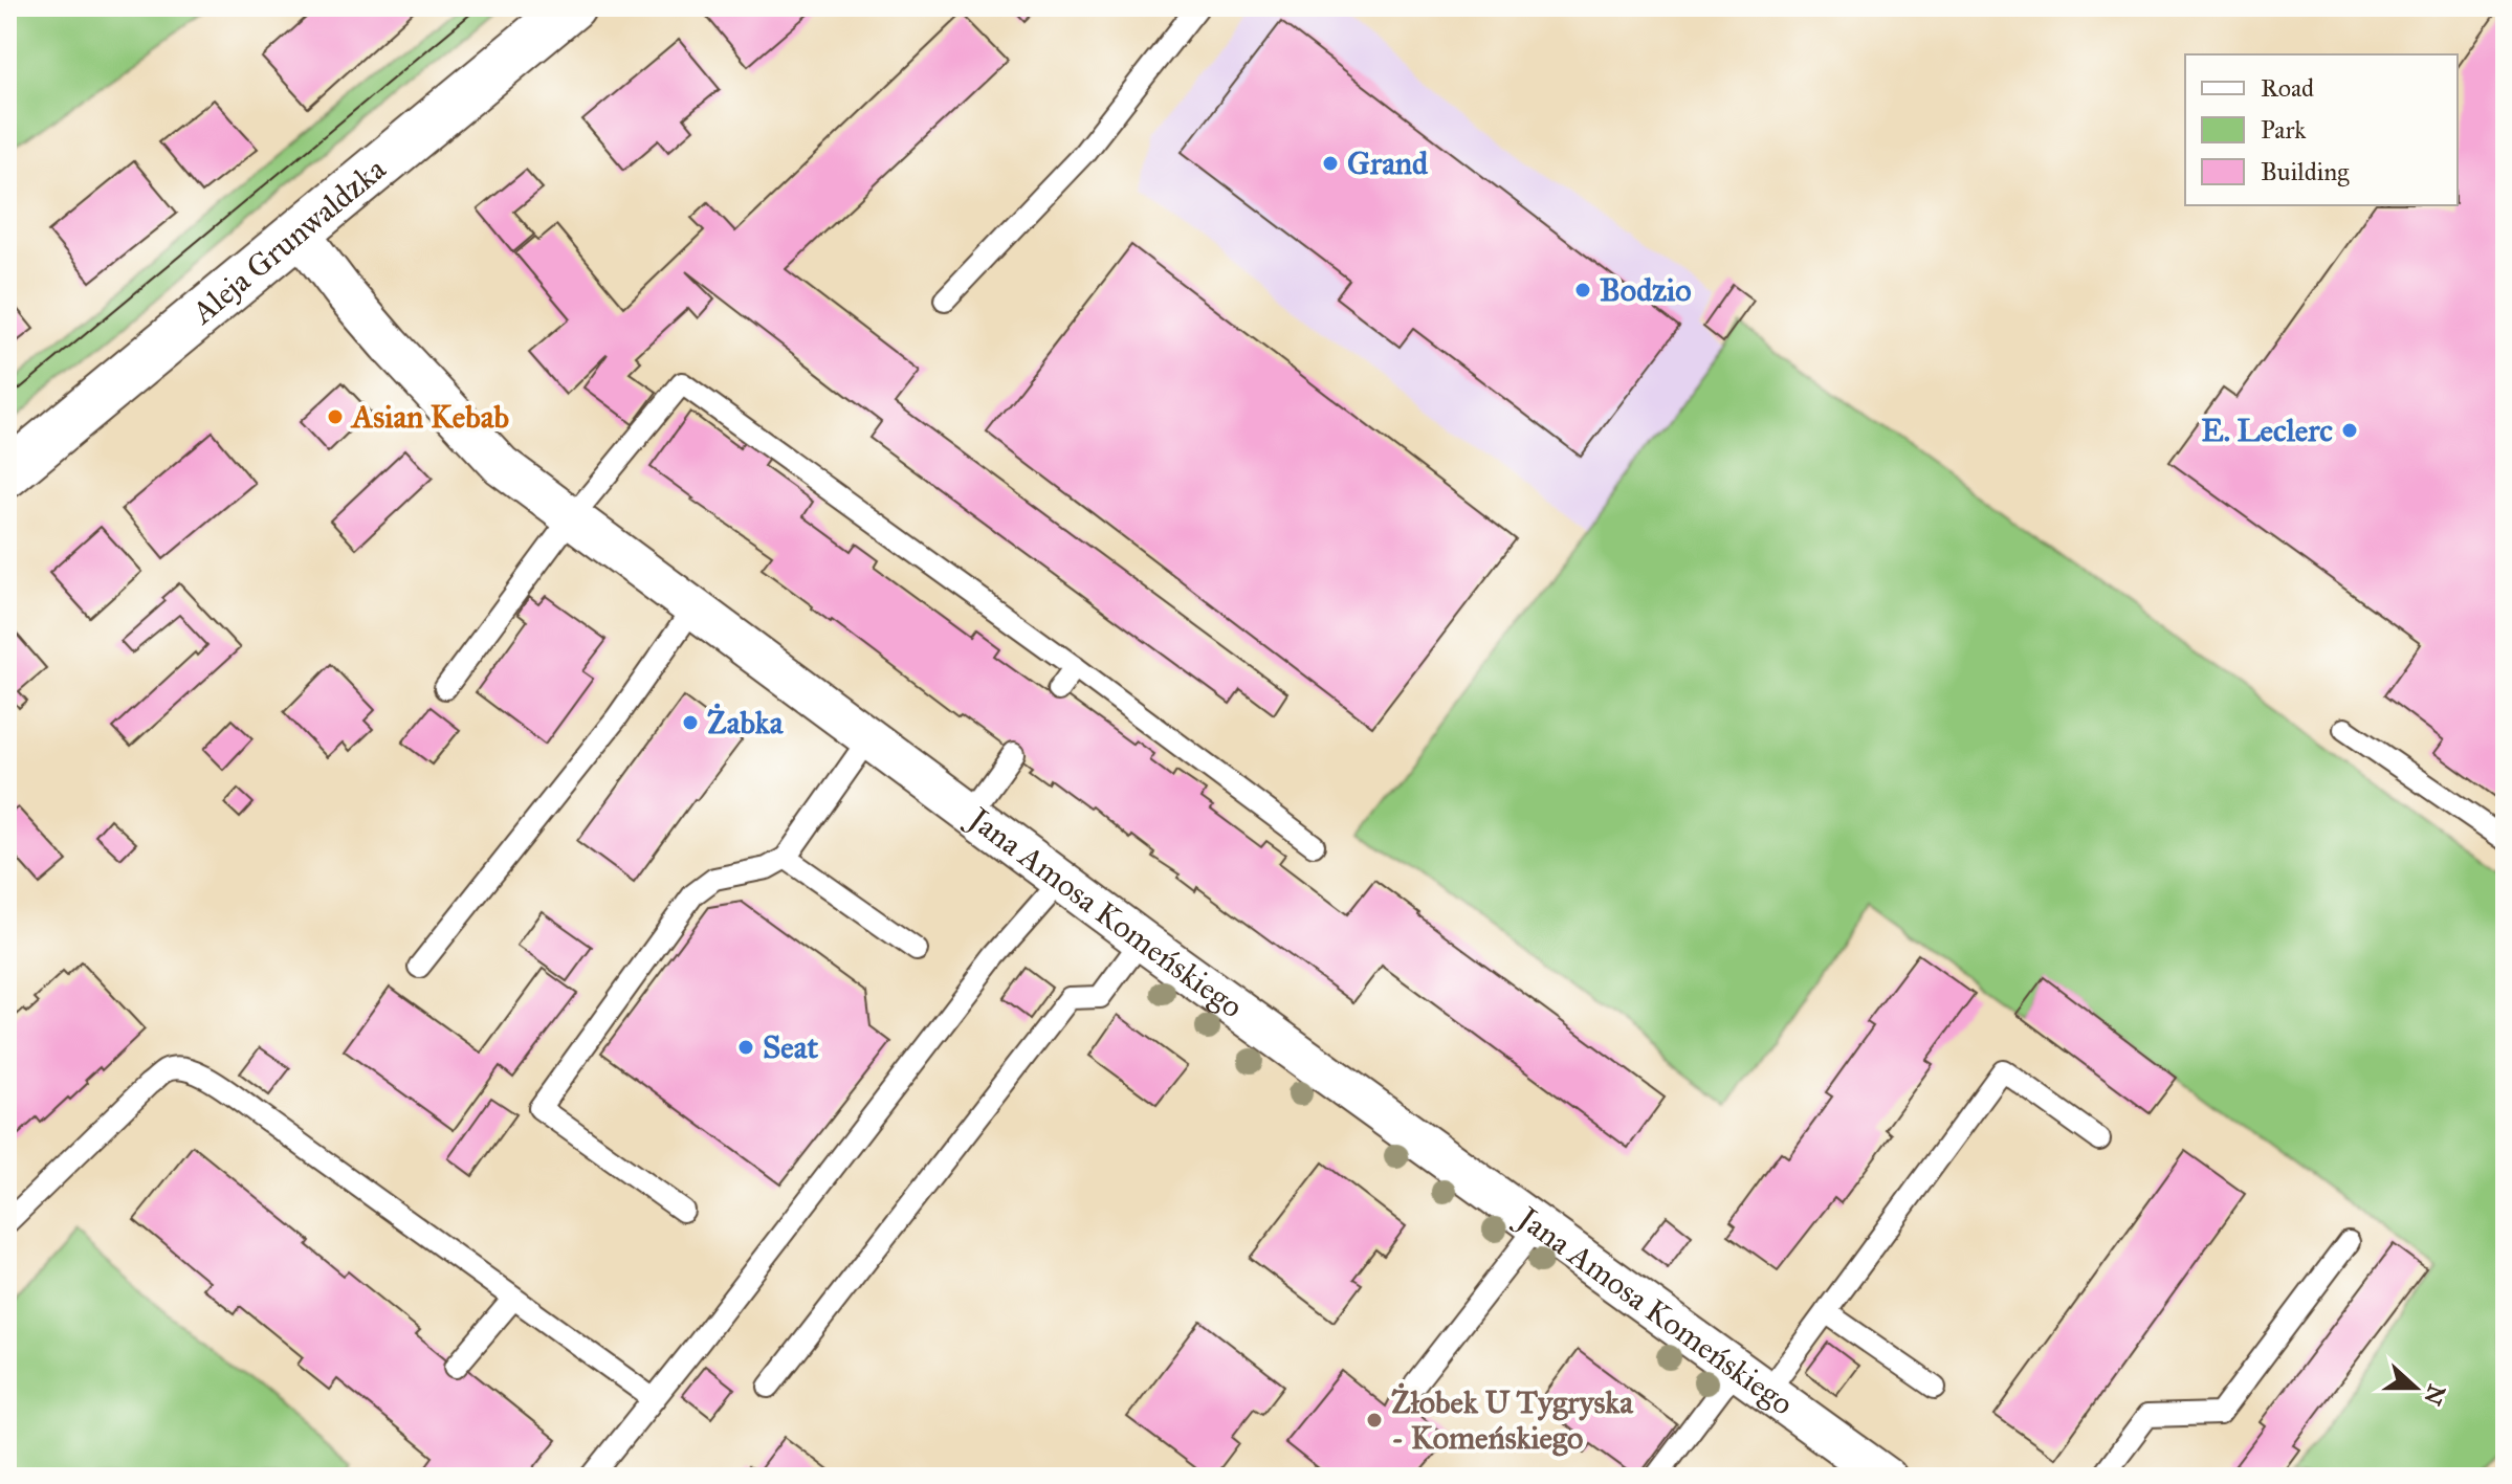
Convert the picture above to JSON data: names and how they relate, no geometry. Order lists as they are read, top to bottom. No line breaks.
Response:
{"streets":{"main road":["Aleja Grunwaldzka"],"street":["Jana Amosa Komeńskiego"]},"crossings":[["Aleja Grunwaldzka","Jana Amosa Komeńskiego"]],"places":["Grand","Bodzio","Asian Kebab","E. Leclerc","Żabka","Seat","Żłobek U Tygryska - Komeńskiego"],"legend":["Road","Park","Building"],"north":"right"}
